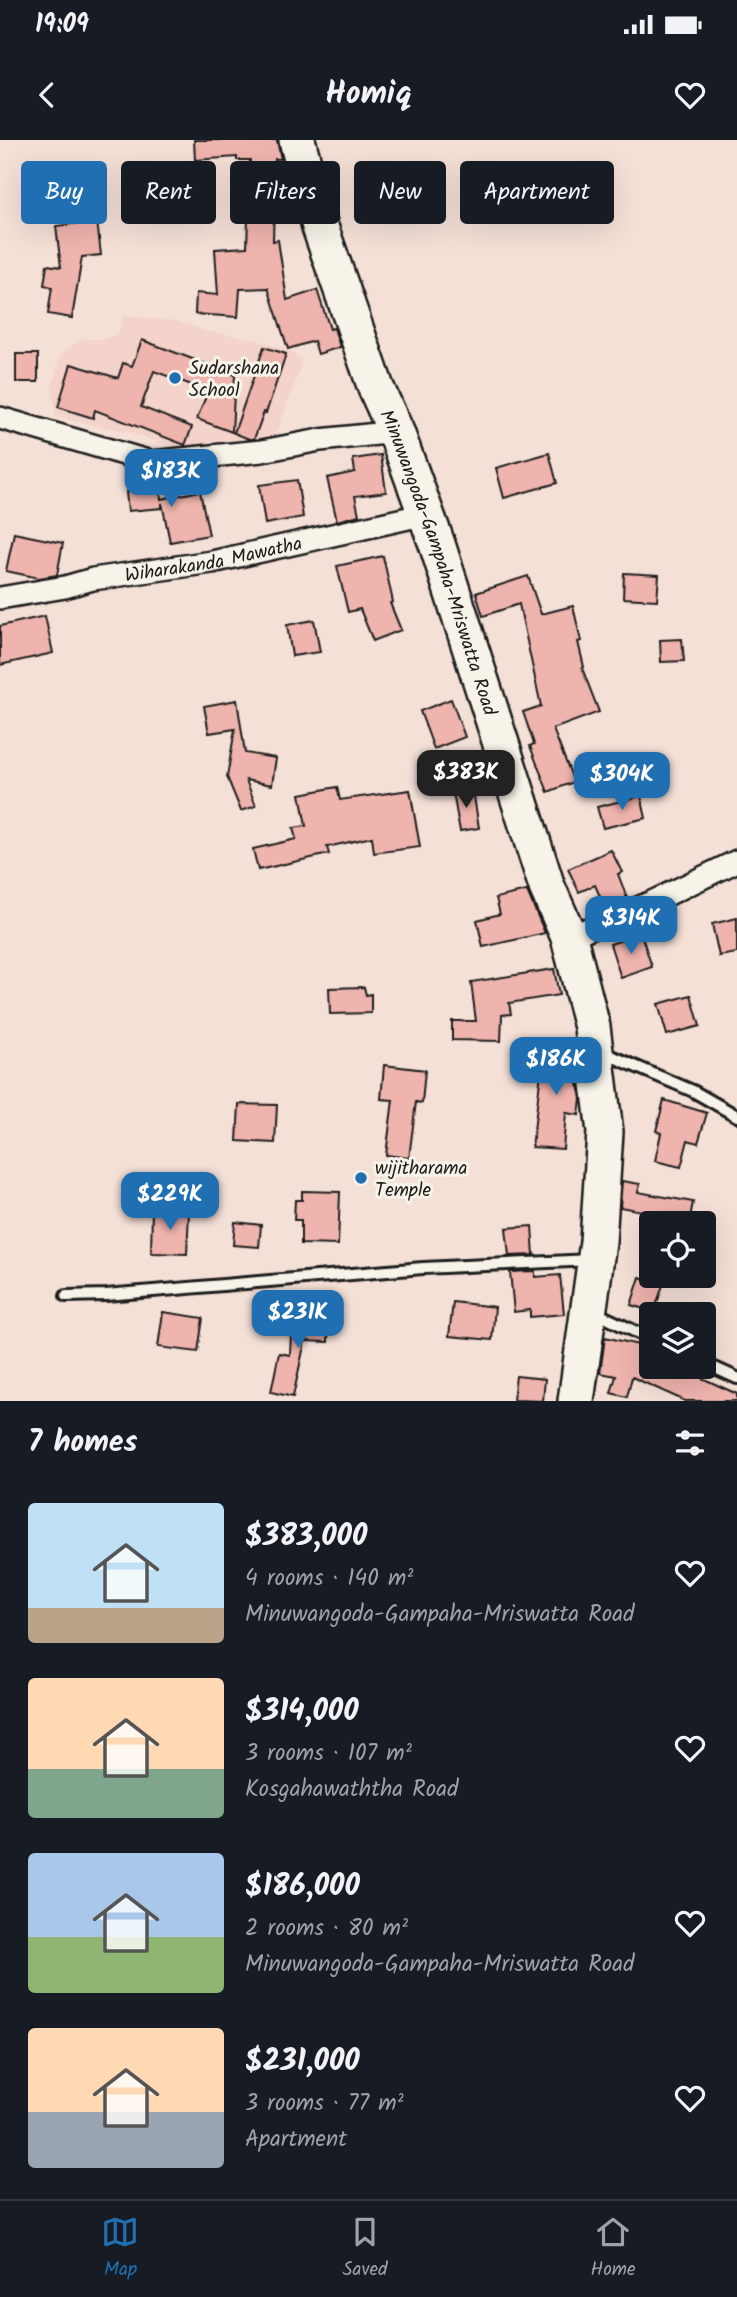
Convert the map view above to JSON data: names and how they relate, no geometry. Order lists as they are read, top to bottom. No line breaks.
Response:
{"streets":{"main road":["Minuwangoda-Gampaha-Mriswatta Road"],"street":["Wiharakanda Mawatha"]},"crossings":[["Wiharakanda Mawatha","Minuwangoda-Gampaha-Mriswatta Road"]],"places":["Sudarshana School","wijitharama Temple"],"page":{"status":"19:09","header":"Homiq","chip":["Buy","Rent","Filters","New","Apartment"],"price":["$183K","$383K","$304K","$314K","$186K","$229K","$231K"],"heading":"7 homes","list":[{"name":"$383,000","note":"4 rooms · 140 m² · Minuwangoda-Gampaha-Mriswatta Road"},{"name":"$314,000","note":"3 rooms · 107 m² · Kosgahawaththa Road"},{"name":"$186,000","note":"2 rooms · 80 m² · Minuwangoda-Gampaha-Mriswatta Road"},{"name":"$231,000","note":"3 rooms · 77 m² · Apartment"}],"tabs":["Map","Saved","Home"]}}
